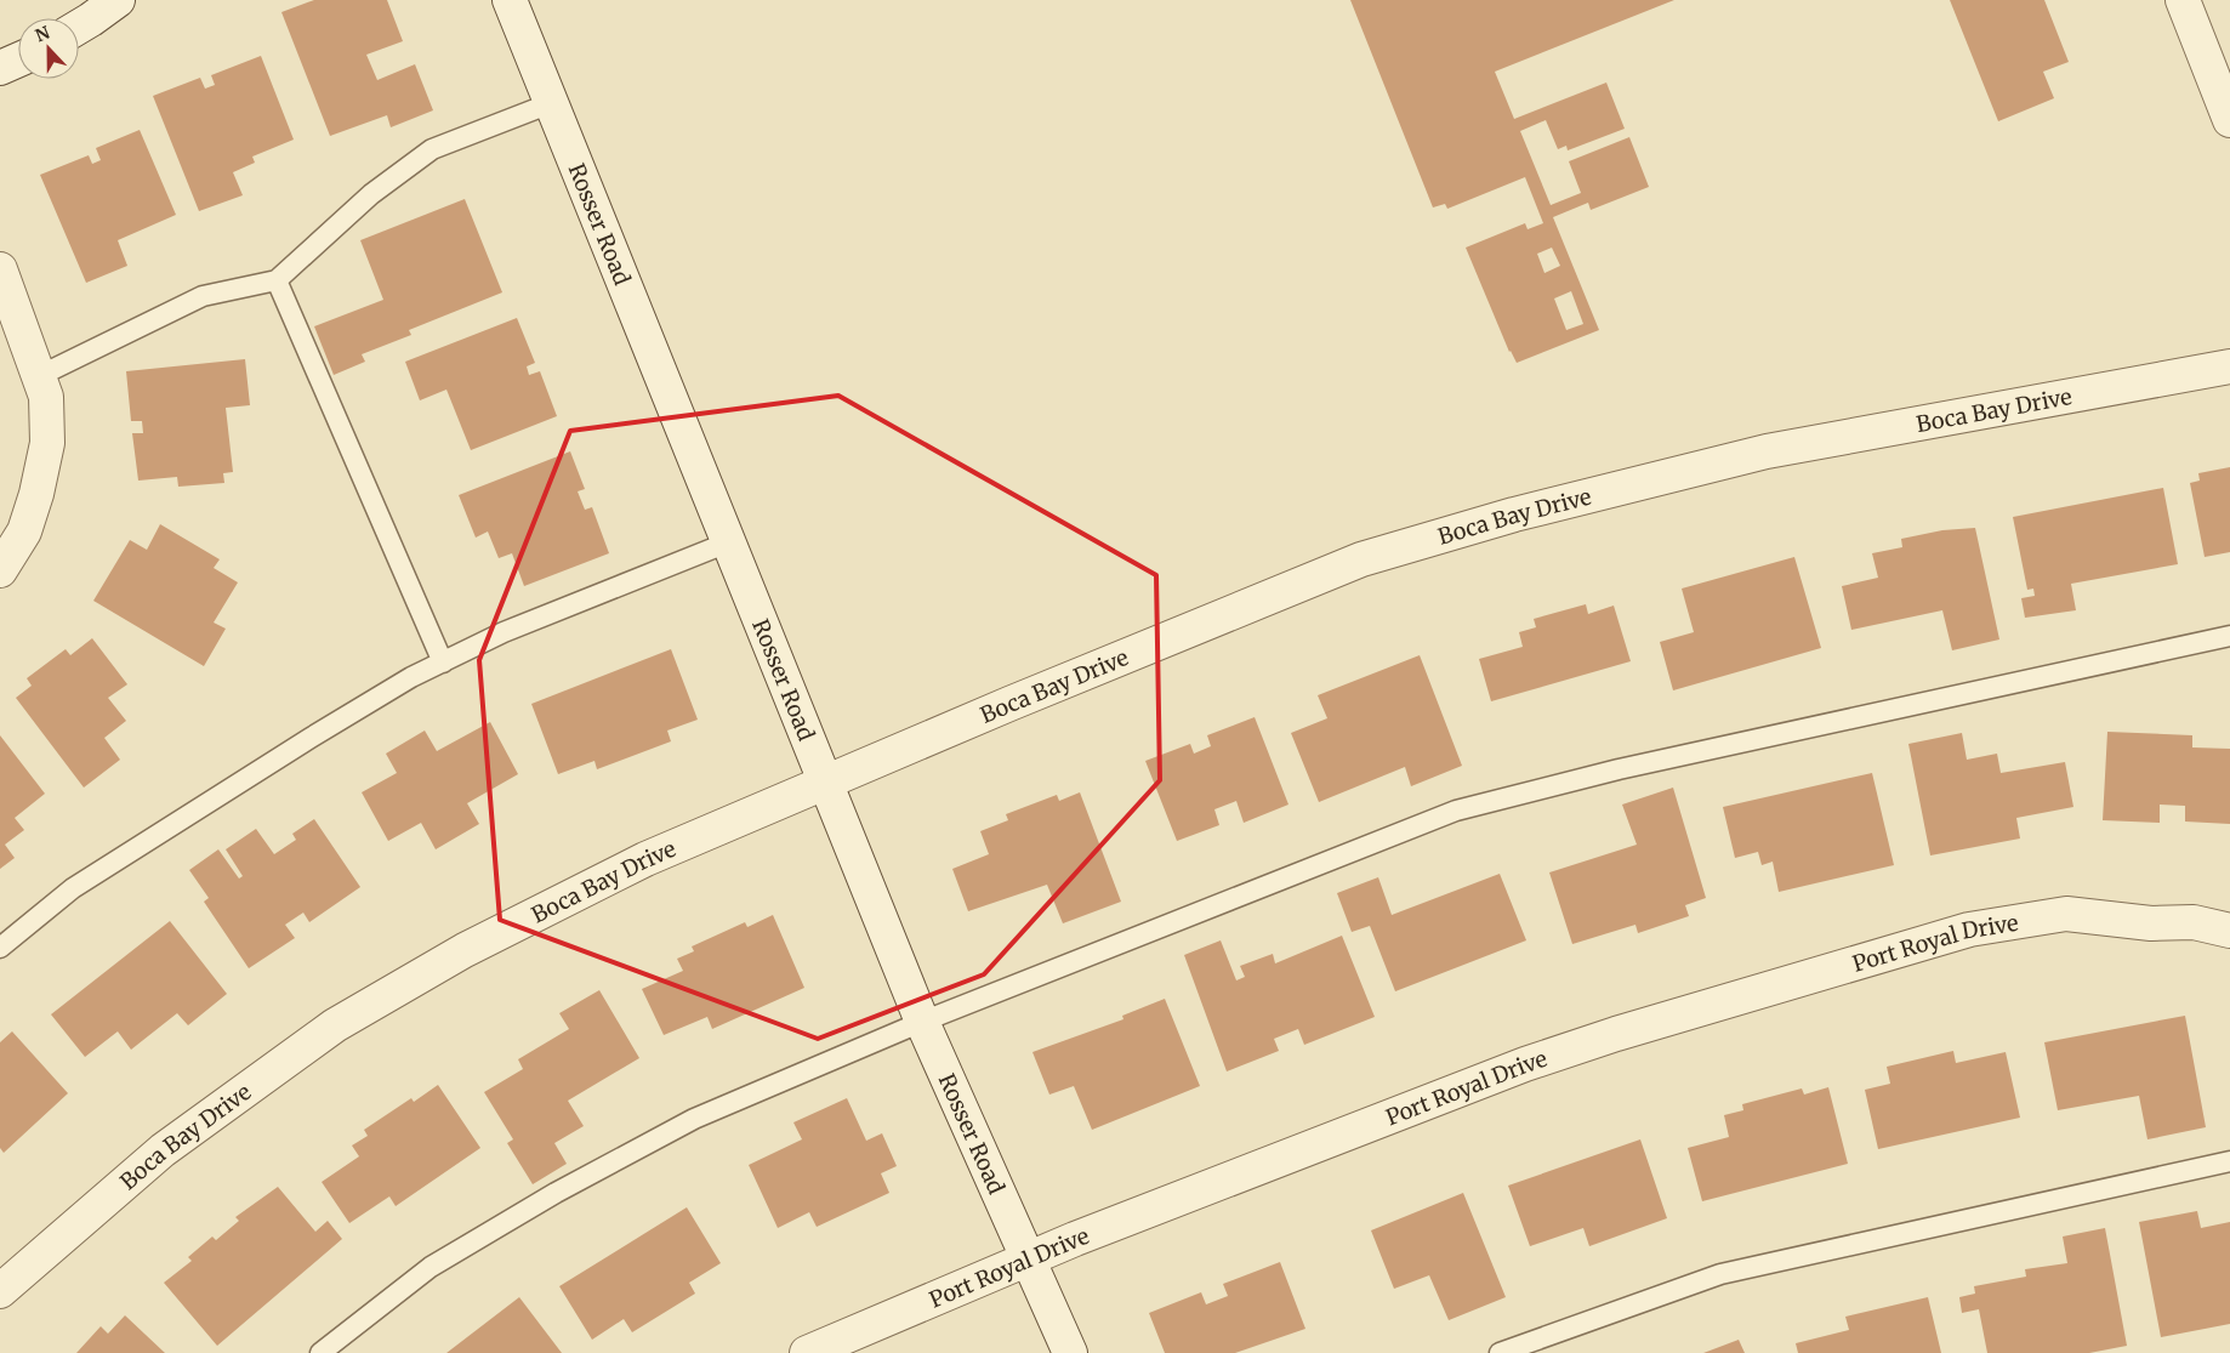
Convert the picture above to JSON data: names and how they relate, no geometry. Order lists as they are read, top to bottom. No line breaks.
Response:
{"streets":{"street":["Rosser Road","Boca Bay Drive","Port Royal Drive"]},"crossings":[["Rosser Road","Boca Bay Drive"],["Rosser Road","Port Royal Drive"]],"north":"top"}
